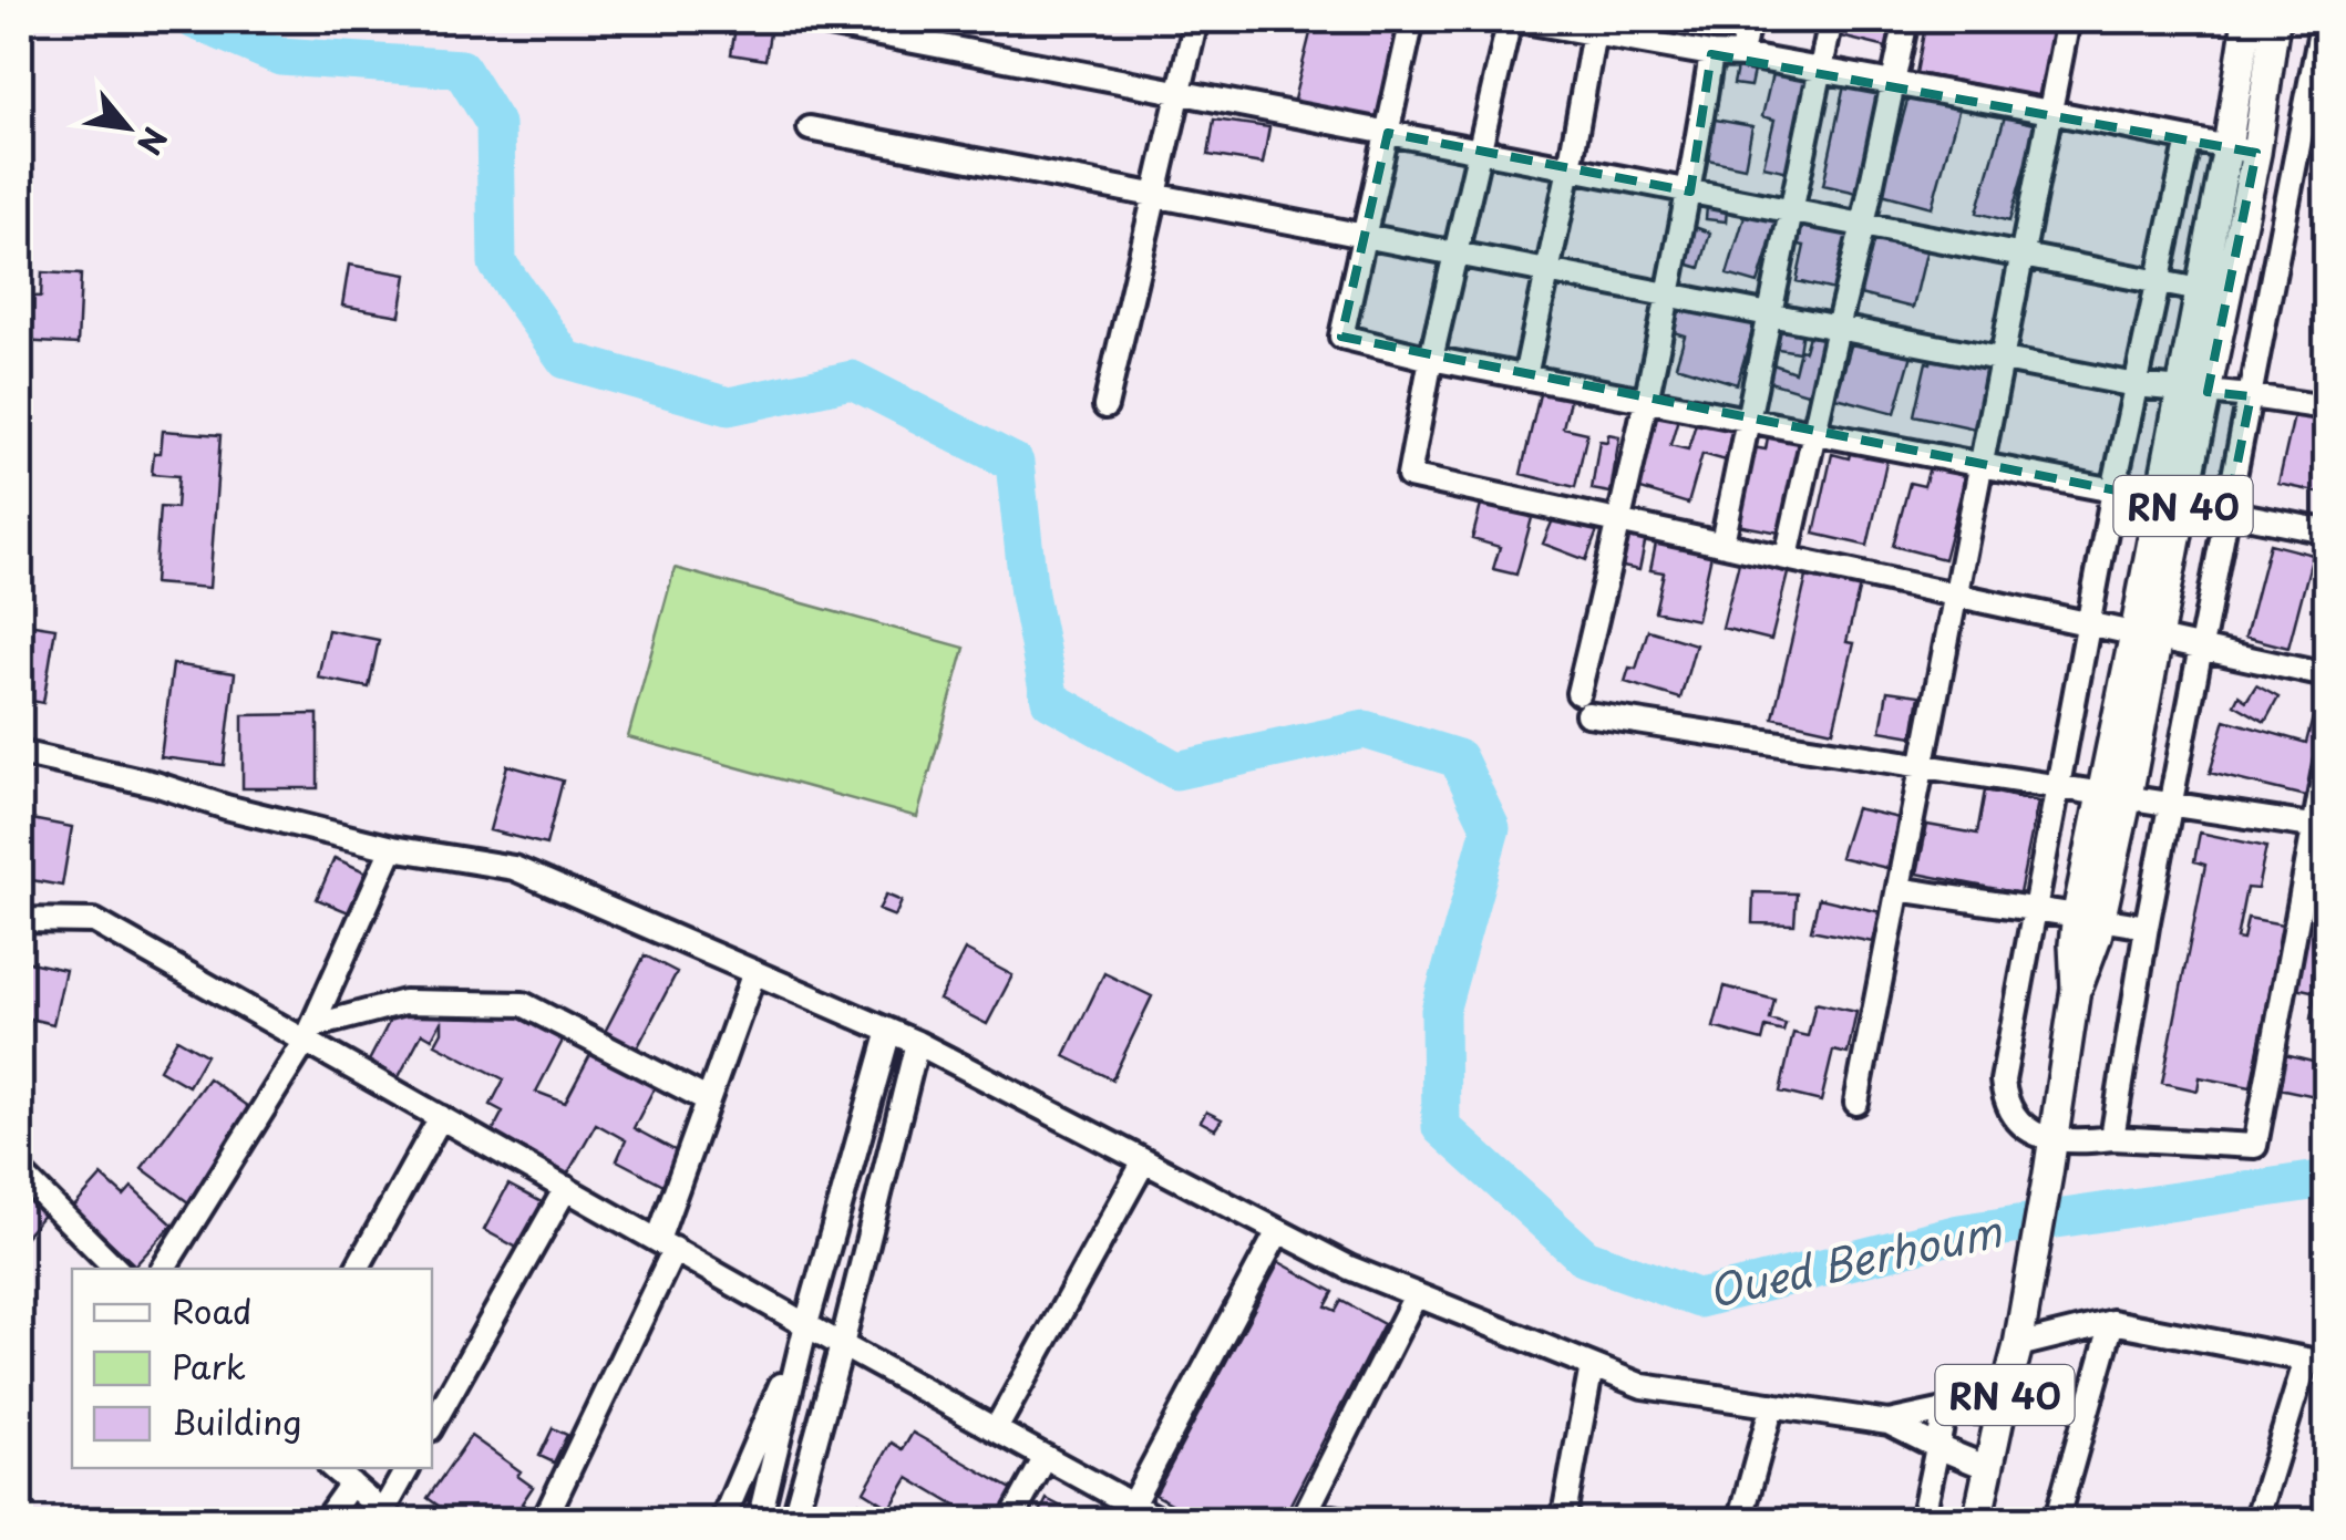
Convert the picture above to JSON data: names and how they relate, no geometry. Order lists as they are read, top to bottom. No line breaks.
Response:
{"streets":{"main road":["RN 40"]},"water":["Oued Berhoum"],"legend":["Road","Park","Building"],"north":"bottom right"}
